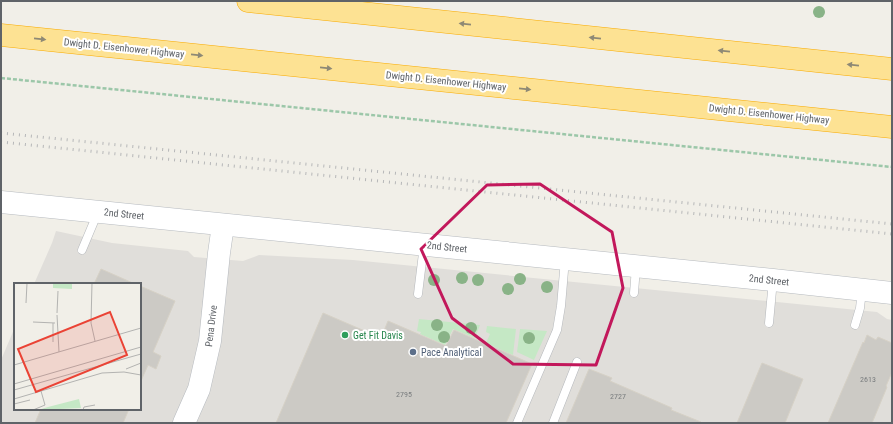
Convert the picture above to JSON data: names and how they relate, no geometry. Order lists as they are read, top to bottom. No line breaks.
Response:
{"streets":{"highway":["Dwight D. Eisenhower Highway"],"street":["2nd Street","Pena Drive"]},"crossings":[["2nd Street","Pena Drive"]],"places":["Get Fit Davis","Pace Analytical"],"house_numbers":["2613","2795","2727"]}
